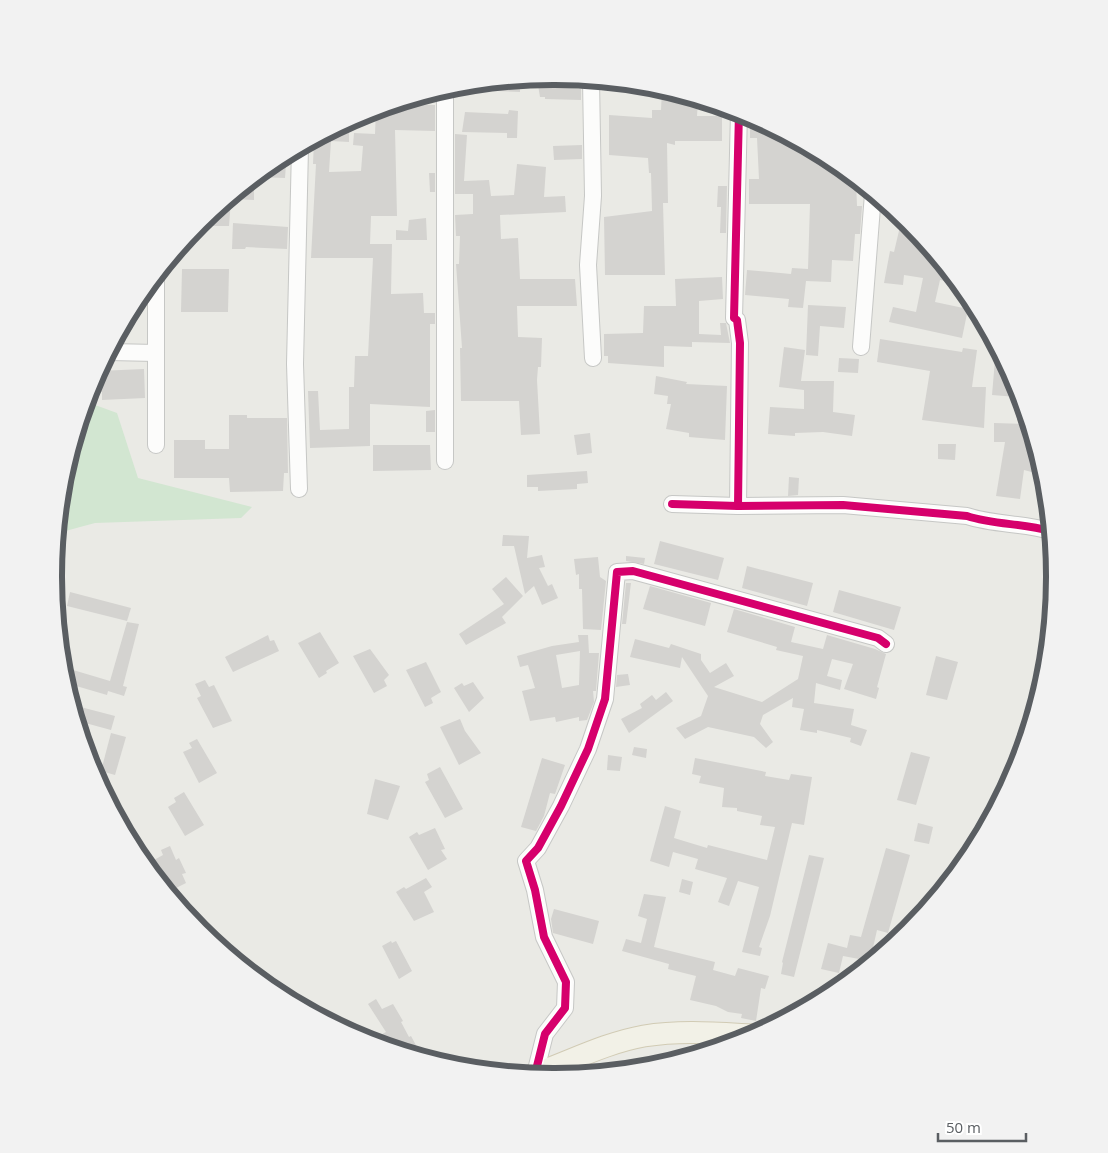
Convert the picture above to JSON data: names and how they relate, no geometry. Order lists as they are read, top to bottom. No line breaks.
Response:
{"scale_bar":"50 m"}
